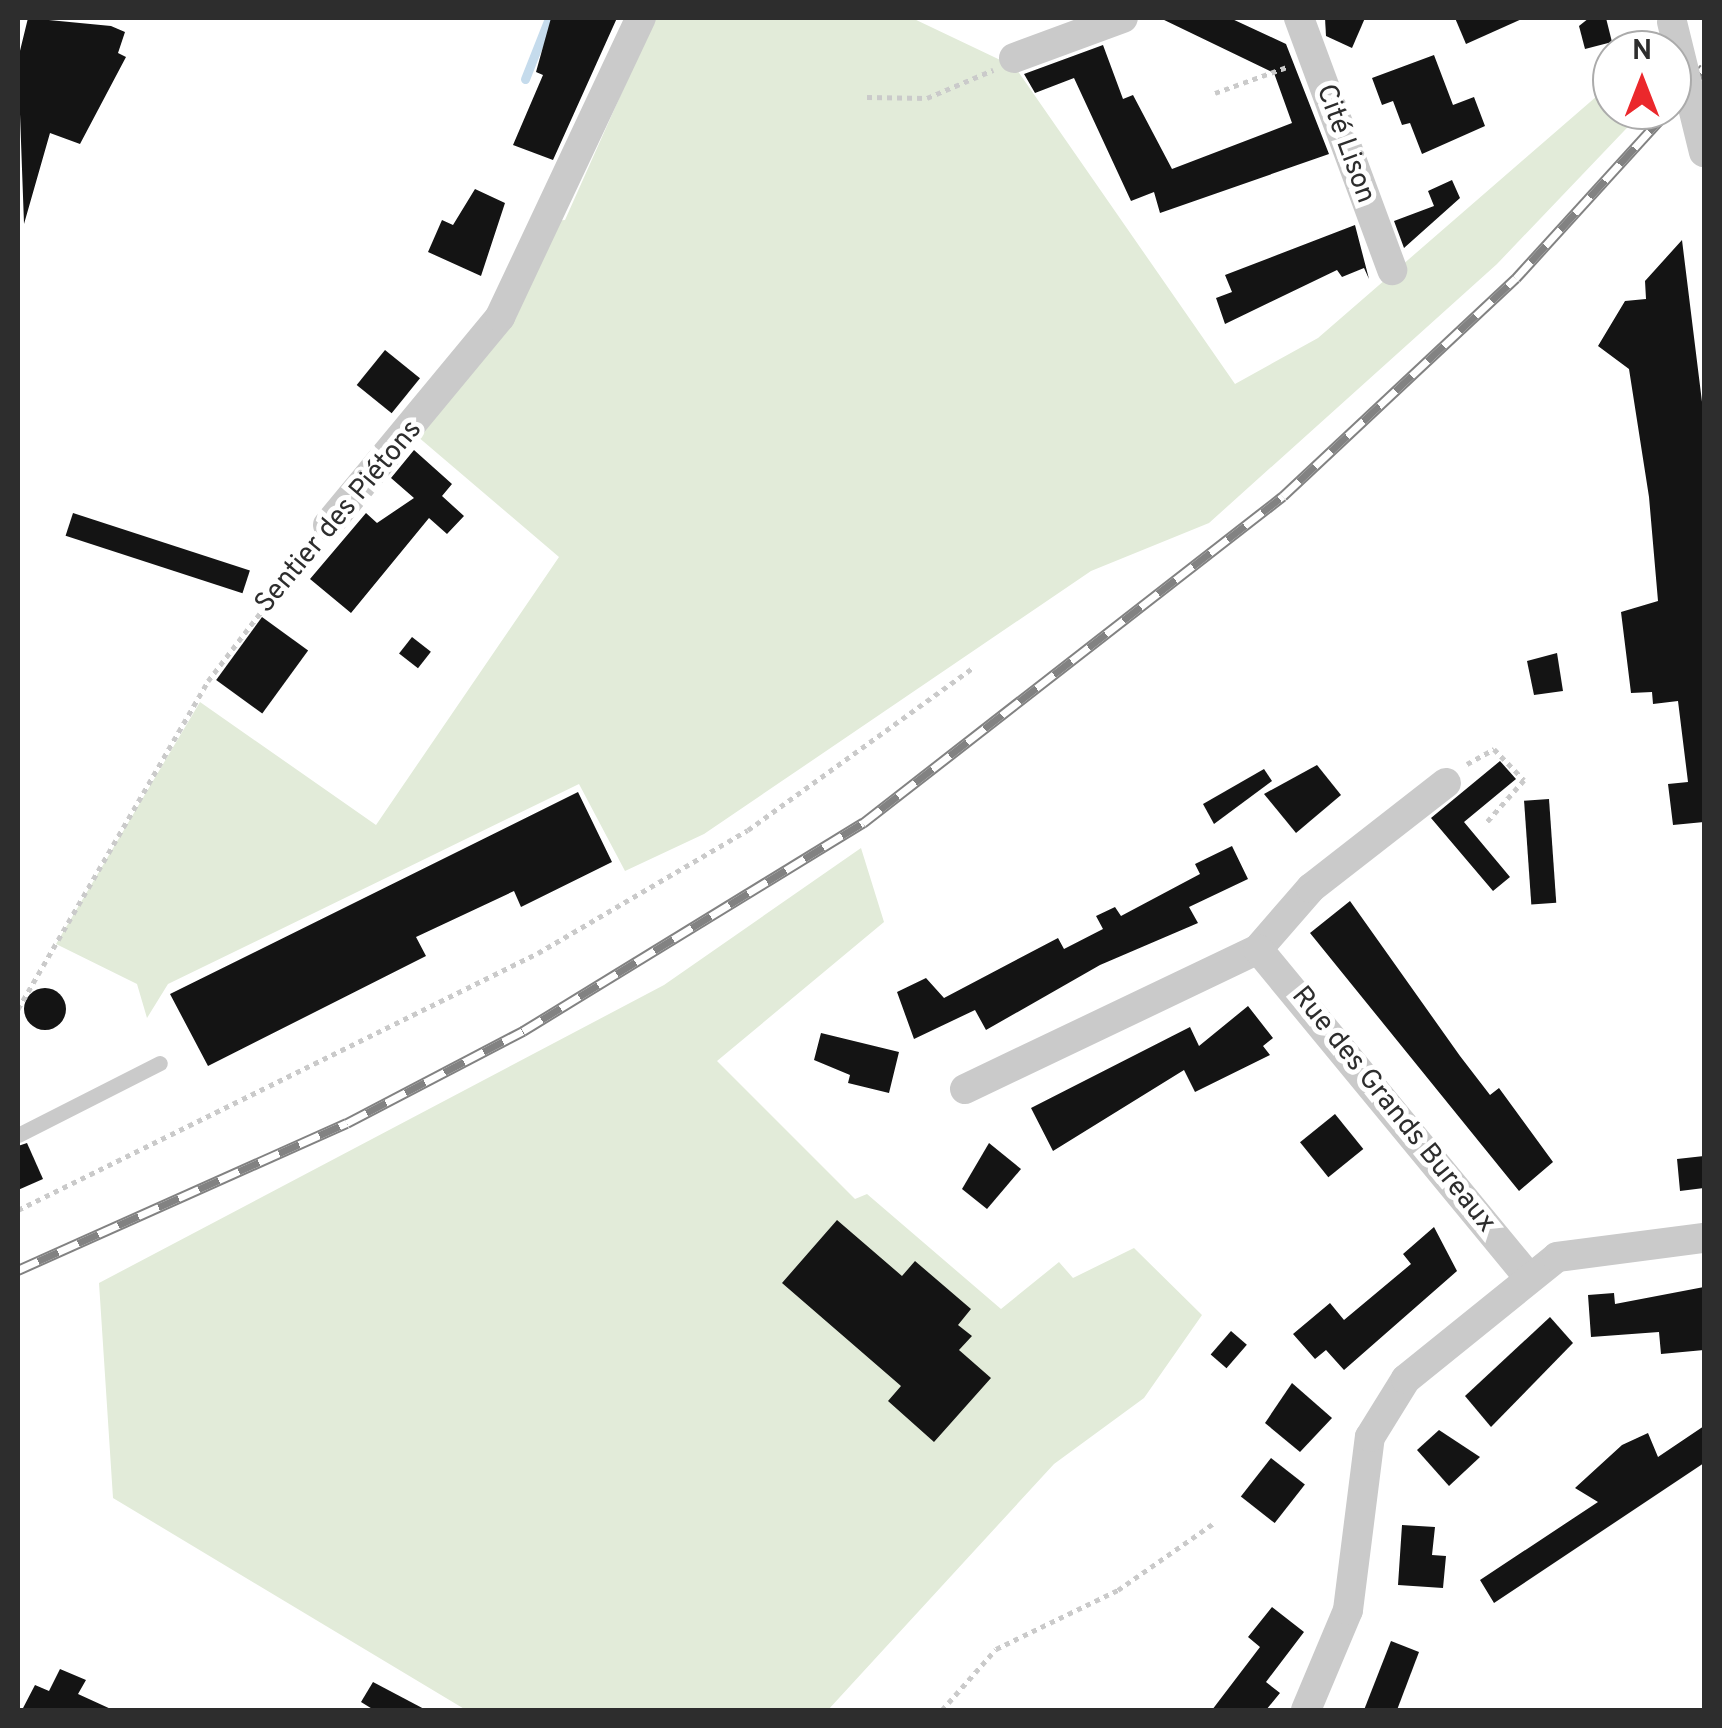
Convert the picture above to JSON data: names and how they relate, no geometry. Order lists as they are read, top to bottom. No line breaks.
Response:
{"streets":{"street":["Cité Lison","Sentier des Piétons","Rue des Grands Bureaux"]},"north":"top"}
